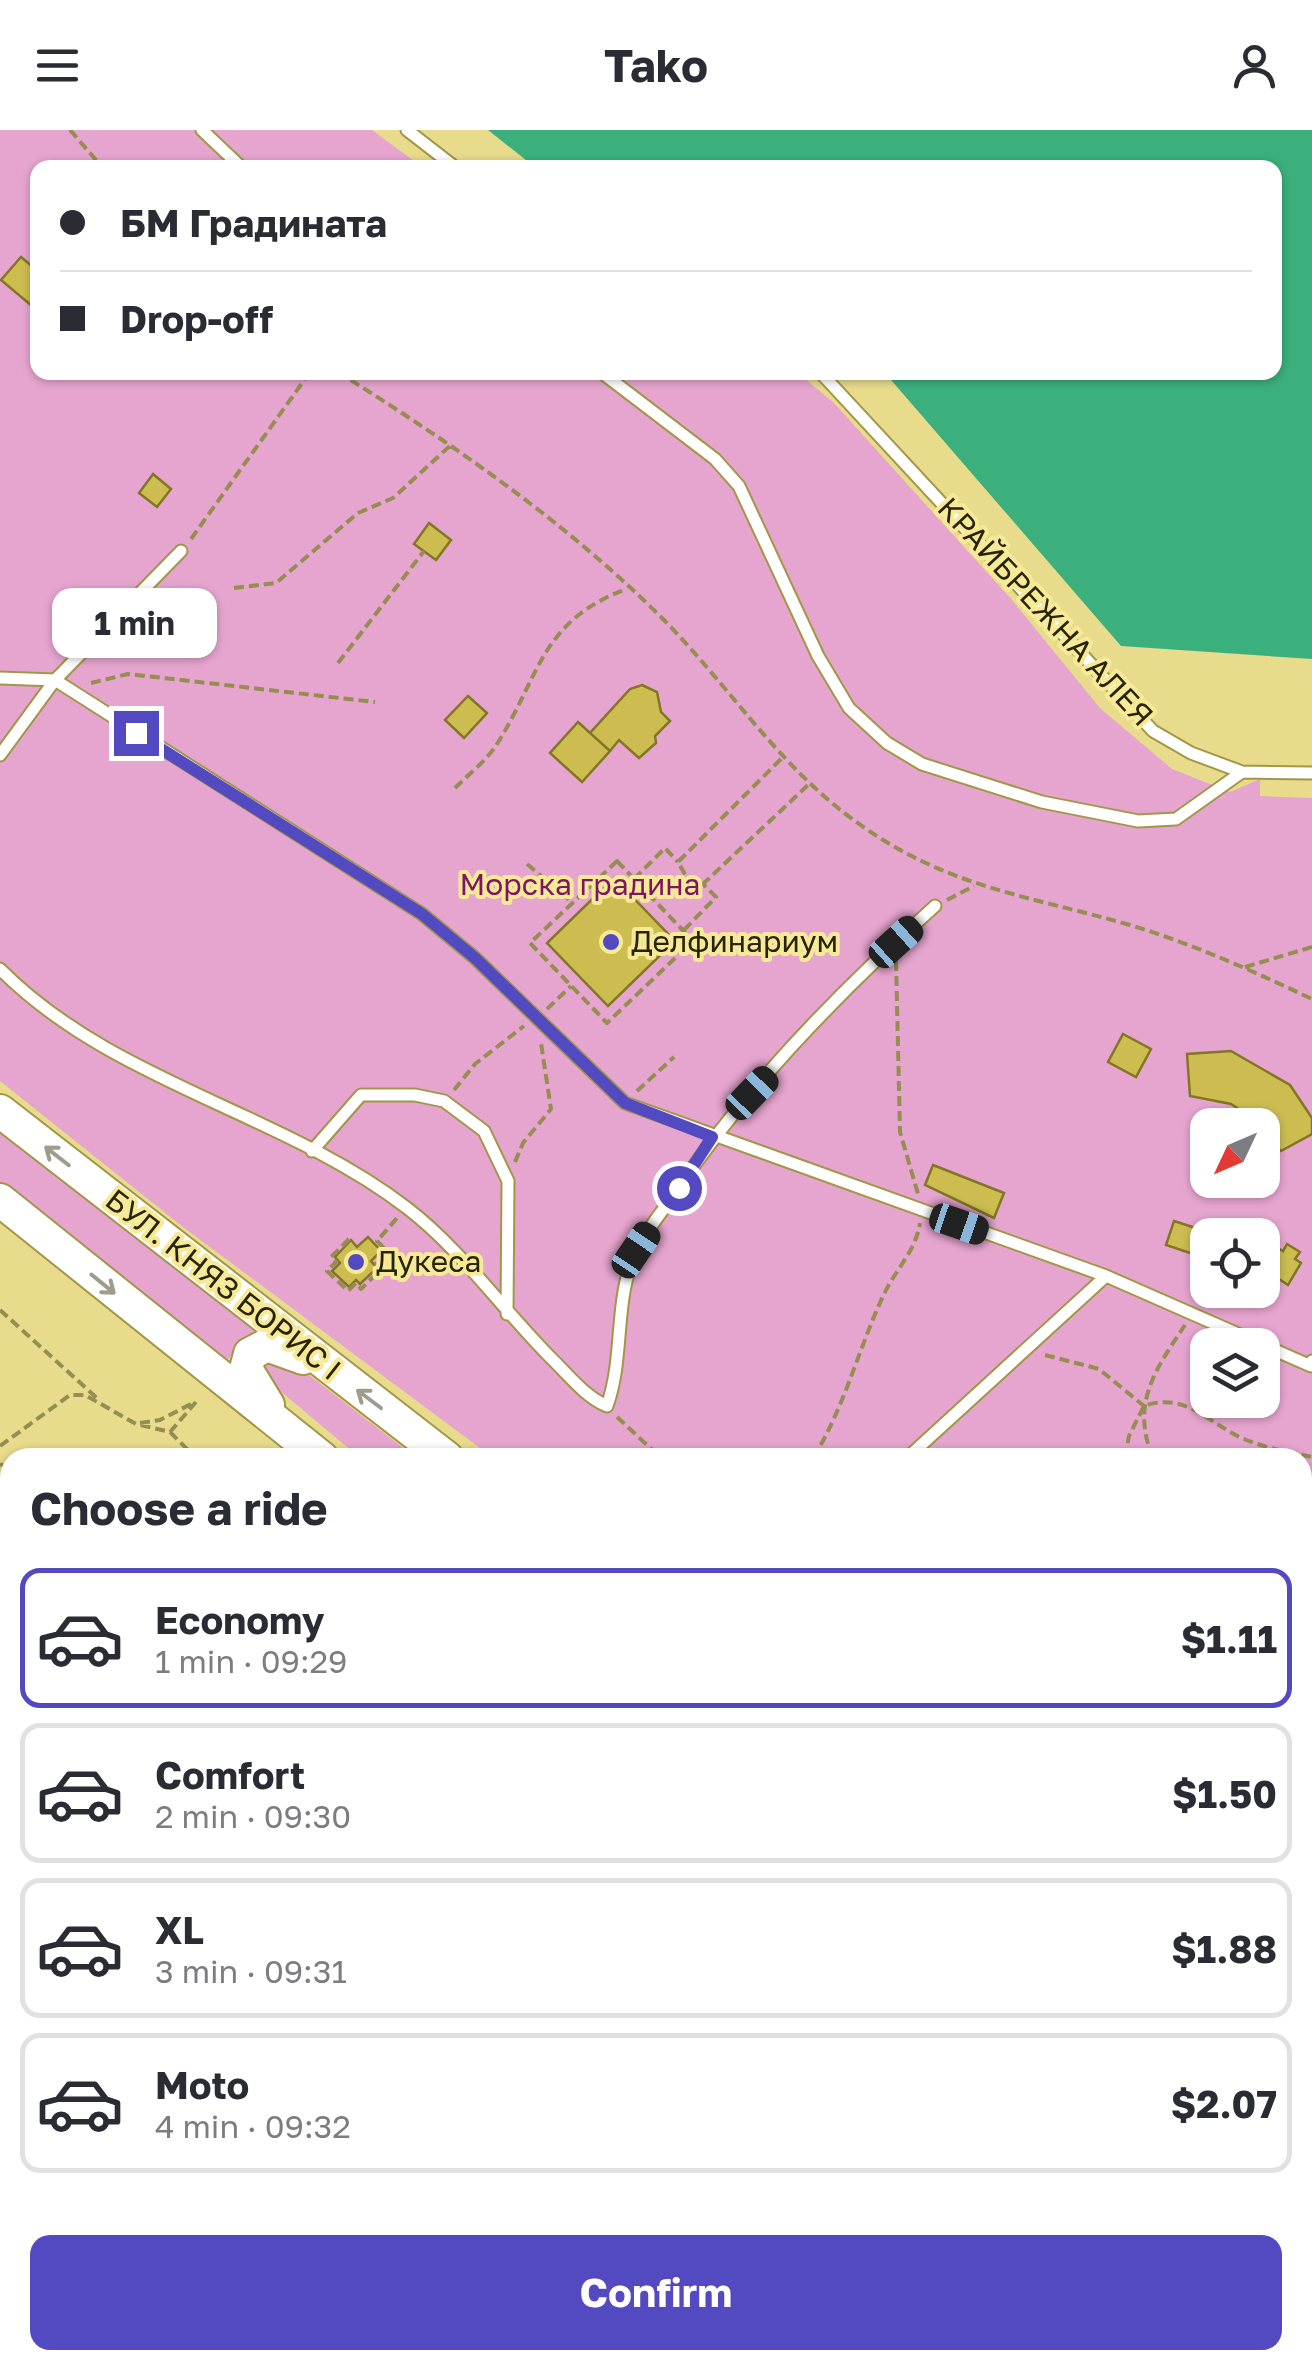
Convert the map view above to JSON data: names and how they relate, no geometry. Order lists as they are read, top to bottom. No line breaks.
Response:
{"streets":{"main road":["БУЛ. КНЯЗ БОРИС I"],"lane":["КРАЙБРЕЖНА АЛЕЯ"]},"parks":["Морска градина"],"places":["Делфинариум","Дукеса"],"north":"bottom left","page":{"header":"Tako","banner":["БМ Градината","Drop-off"],"bubble":"1 min","heading":"Choose a ride","list":[{"name":"Economy","note":"1 min · 09:29","value":"$1.11"},{"name":"Comfort","note":"2 min · 09:30","value":"$1.50"},{"name":"XL","note":"3 min · 09:31","value":"$1.88"},{"name":"Moto","note":"4 min · 09:32","value":"$2.07"}],"buttons":"Confirm"}}
